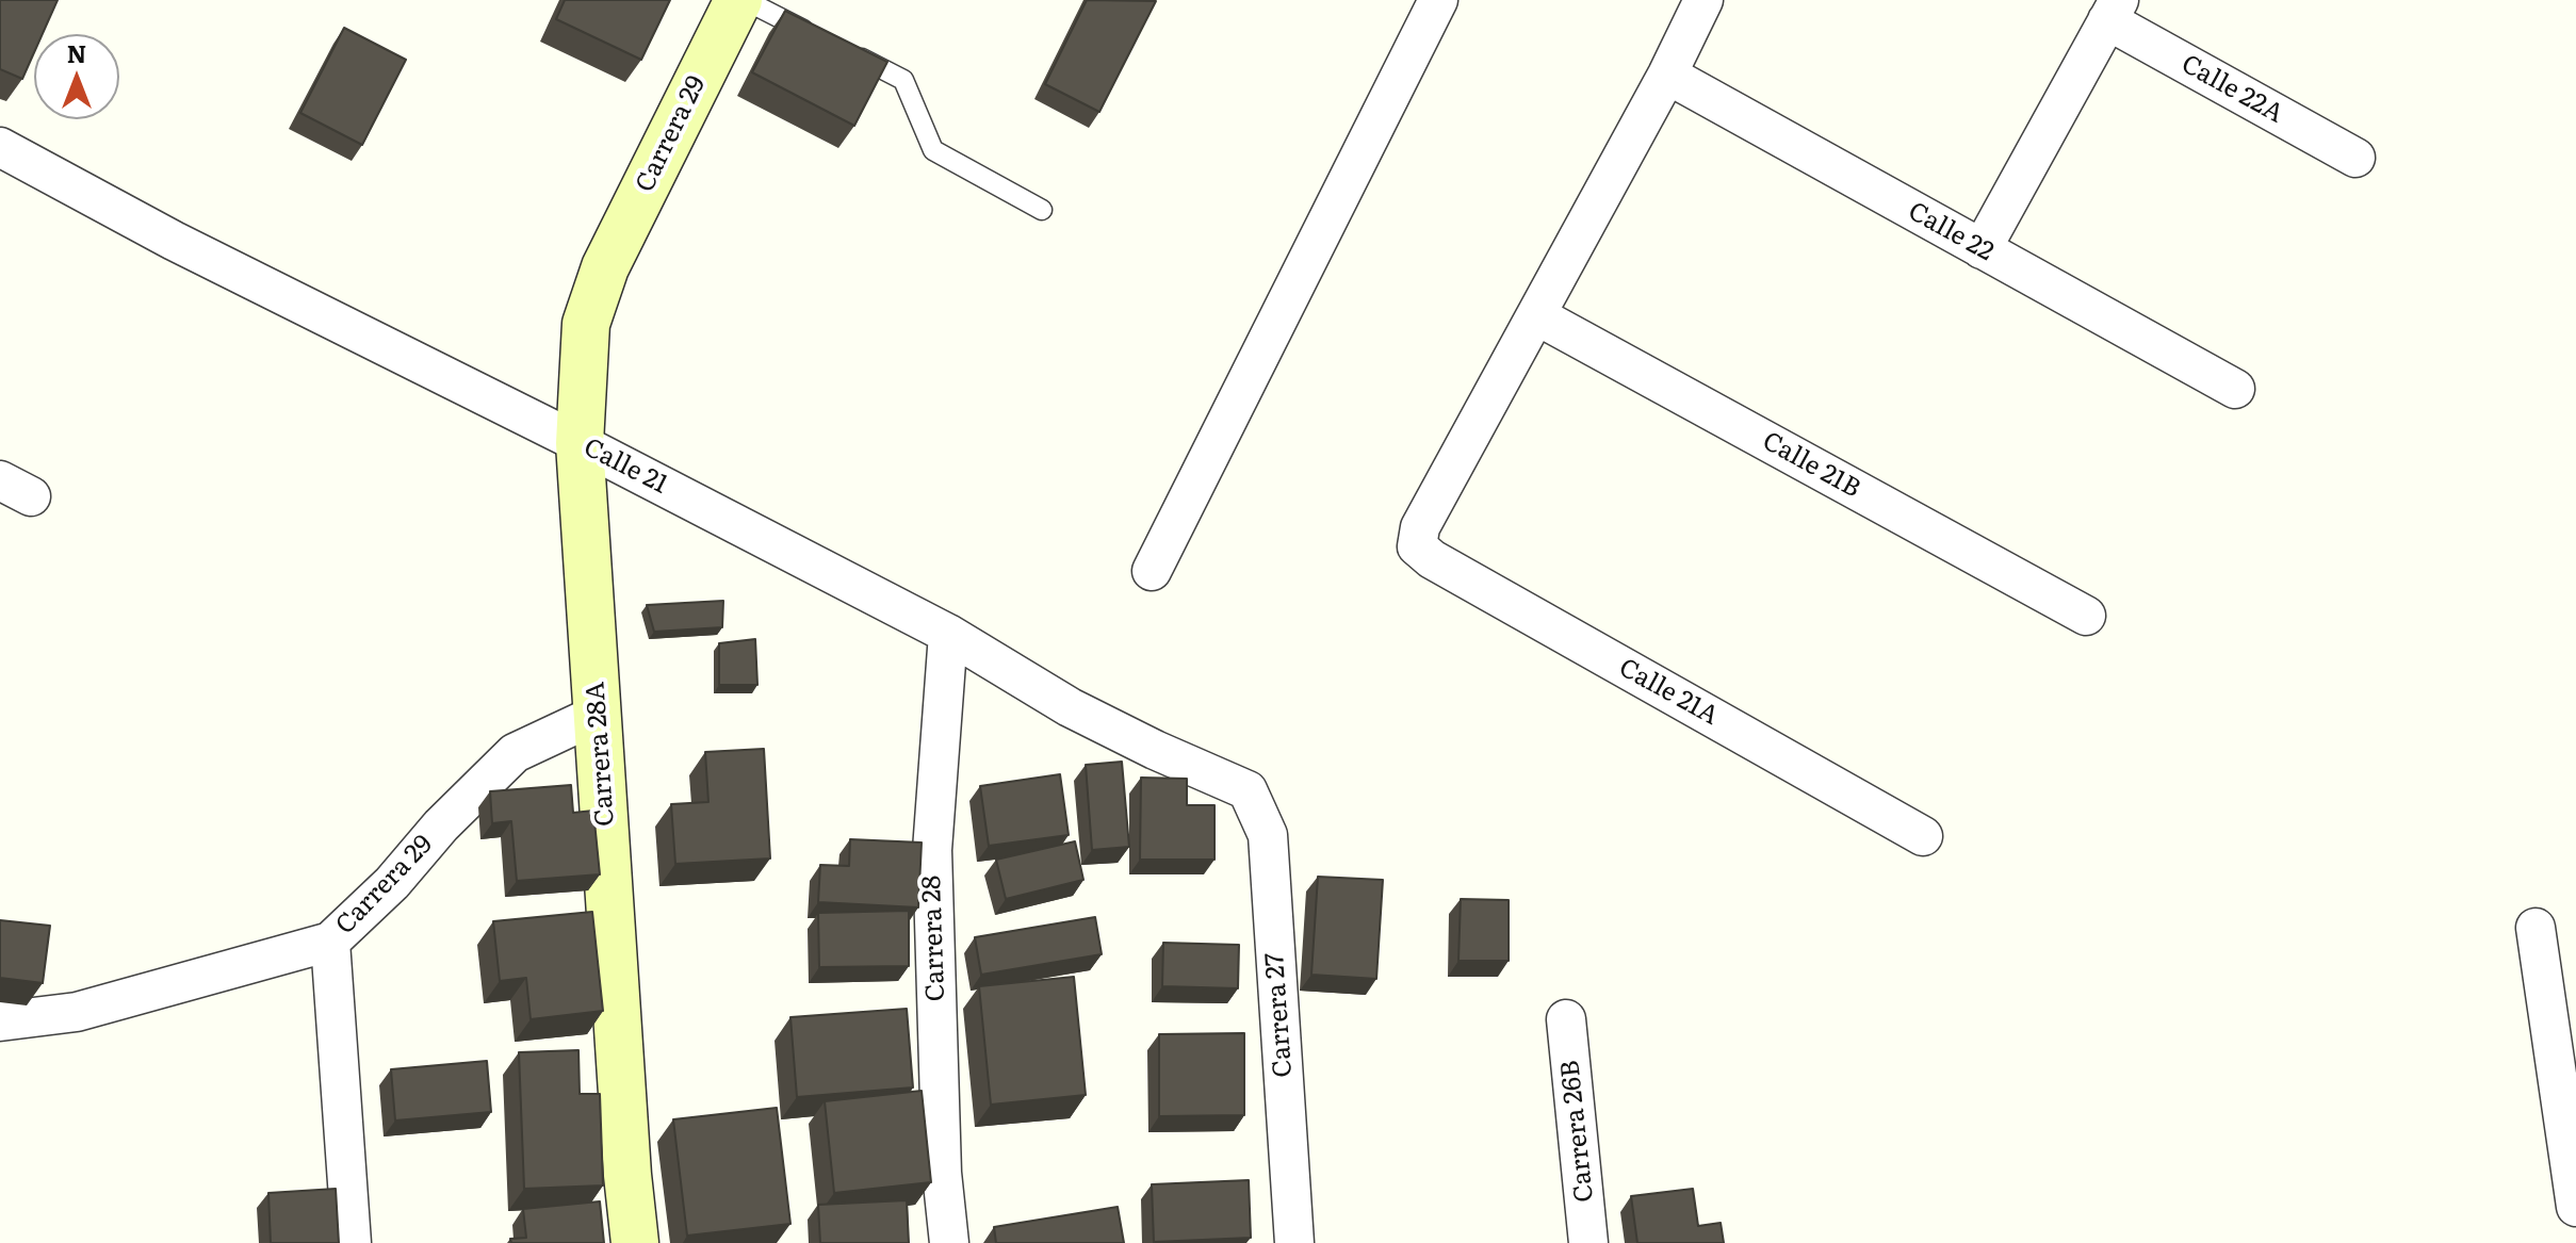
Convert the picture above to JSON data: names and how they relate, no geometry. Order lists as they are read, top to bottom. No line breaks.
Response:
{"streets":{"street":["Calle 22A","Carrera 29","Calle 22","Calle 21B","Calle 21","Calle 21A","Carrera 28A","Carrera 28","Carrera 27","Carrera 26B"]},"crossings":[["Carrera 29","Carrera 28A"],["Calle 21B","Calle 21A"],["Calle 21","Carrera 28A"],["Calle 21","Carrera 28"],["Calle 21","Carrera 27"]],"north":"top"}
